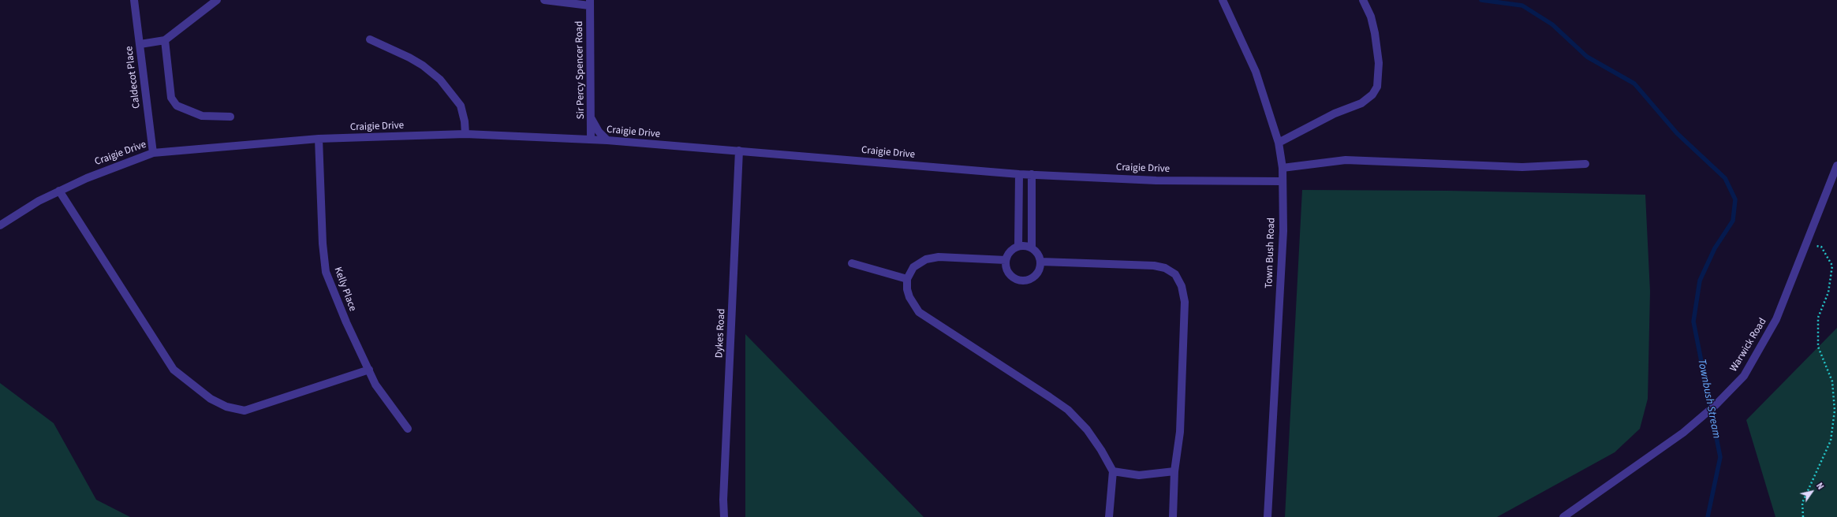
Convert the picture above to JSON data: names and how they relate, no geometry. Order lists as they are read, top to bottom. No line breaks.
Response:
{"streets":{"street":["Sir Percy Spencer Road","Caldecot Place","Craigie Drive","Town Bush Road","Kelly Place","Dykes Road","Warwick Road"]},"crossings":[["Sir Percy Spencer Road","Craigie Drive"],["Caldecot Place","Craigie Drive"],["Craigie Drive","Town Bush Road"],["Craigie Drive","Kelly Place"],["Craigie Drive","Dykes Road"]],"water":["Townbush Stream"],"north":"top right"}
